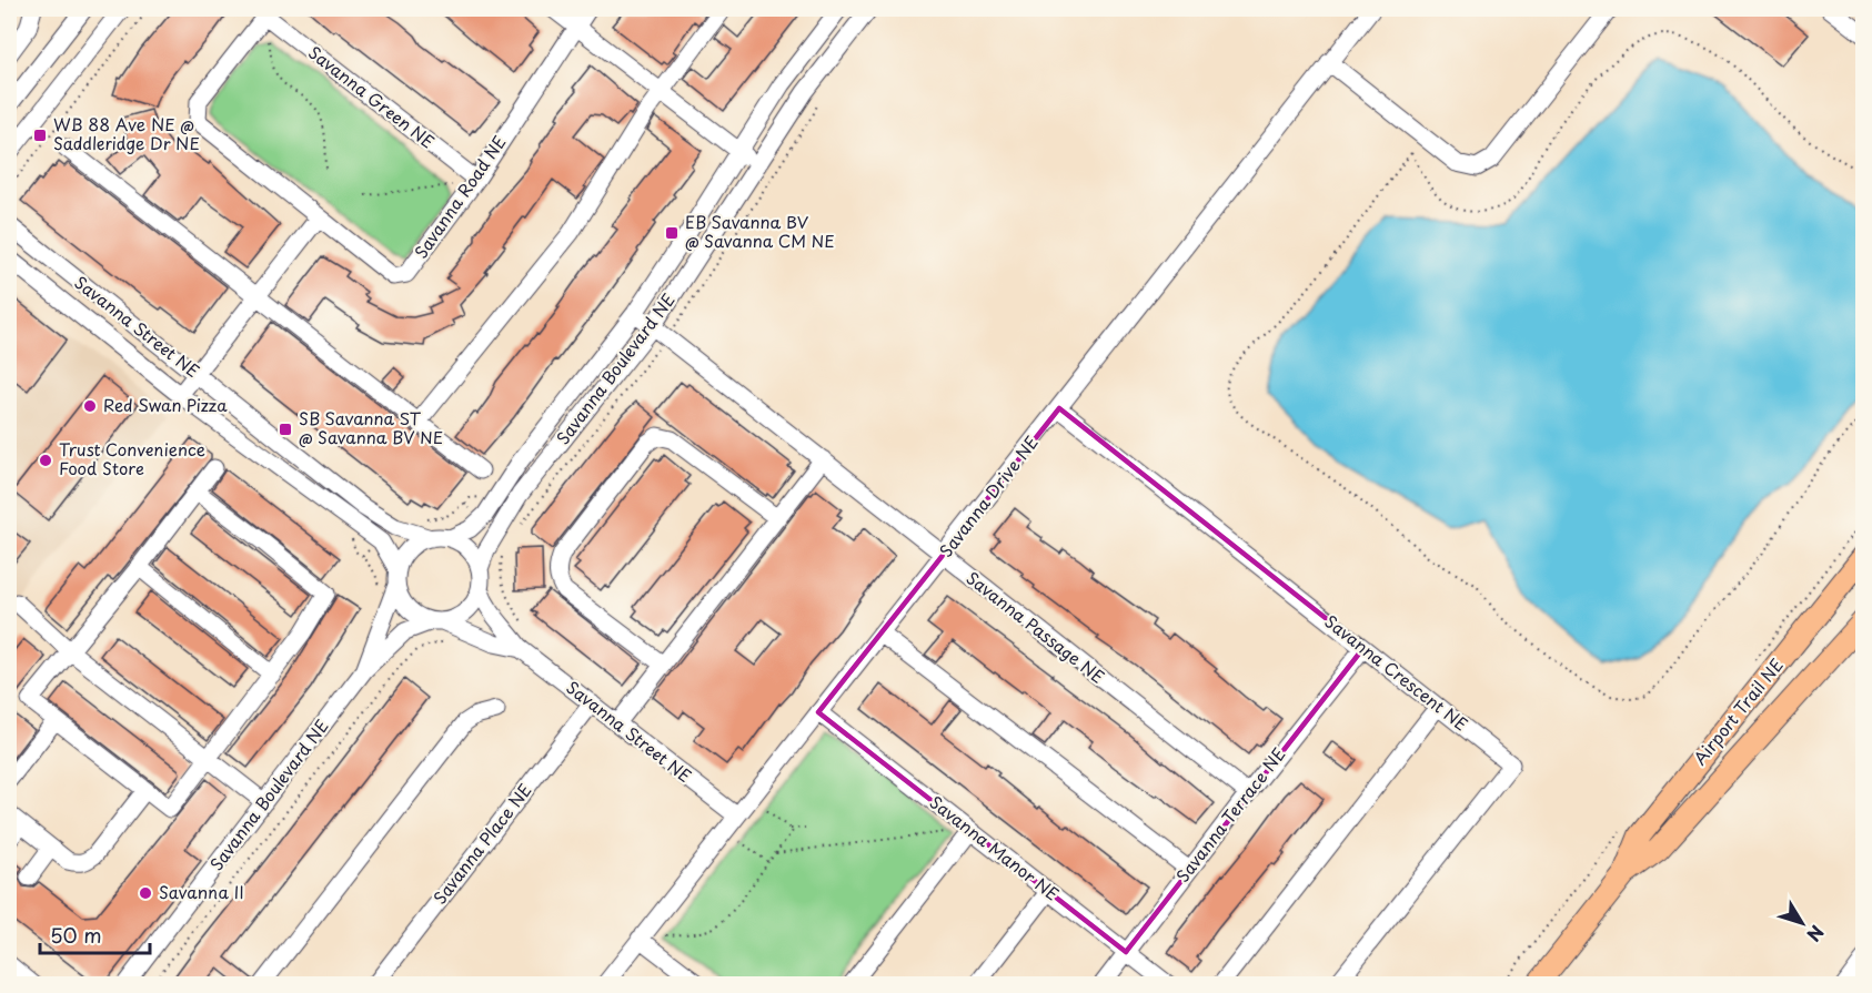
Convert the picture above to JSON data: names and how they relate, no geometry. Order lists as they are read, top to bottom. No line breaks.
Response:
{"streets":{"main road":["Airport Trail NE"],"street":["Savanna Green NE","Savanna Road NE","Savanna Street NE","Savanna Boulevard NE","Savanna Drive NE","Savanna Passage NE","Savanna Crescent NE","Savanna Terrace NE","Savanna Place NE","Savanna Manor NE"]},"crossings":[["Savanna Green NE","Savanna Road NE"],["Savanna Street NE","Savanna Boulevard NE"],["Savanna Street NE","Savanna Drive NE"],["Savanna Street NE","Savanna Place NE"],["Savanna Boulevard NE","Savanna Passage NE"],["Savanna Drive NE","Savanna Passage NE"],["Savanna Drive NE","Savanna Crescent NE"],["Savanna Drive NE","Savanna Manor NE"],["Savanna Passage NE","Savanna Terrace NE"],["Savanna Crescent NE","Savanna Terrace NE"],["Savanna Terrace NE","Savanna Manor NE"]],"places":{"transit":["WB 88 Ave NE @ Saddleridge Dr NE","EB Savanna BV @ Savanna CM NE","SB Savanna ST @ Savanna BV NE"],"other":["Red Swan Pizza","Trust Convenience Food Store","Savanna II"]},"scale_bar":"50 m","north":"bottom right"}
